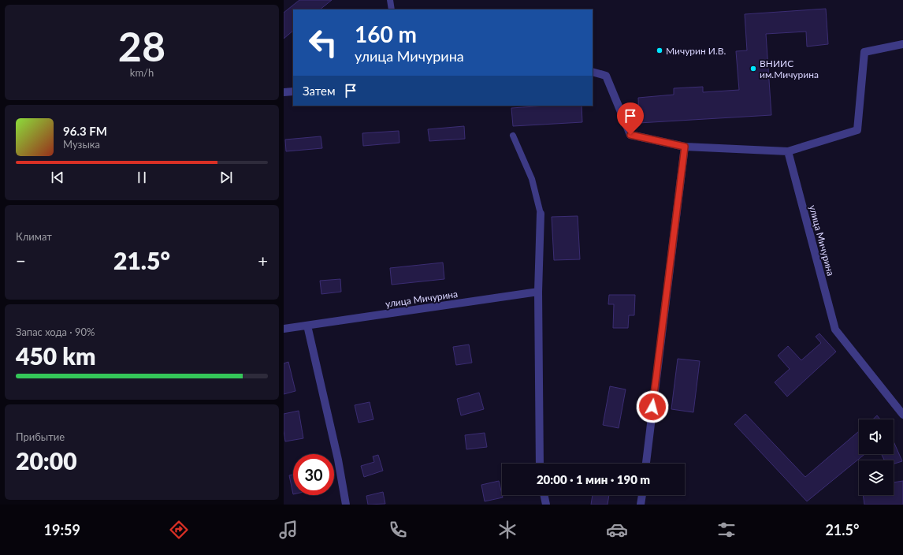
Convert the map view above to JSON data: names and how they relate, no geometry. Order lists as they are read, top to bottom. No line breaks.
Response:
{"streets":{"street":["улица Мичурина"]},"places":["Мичурин И.В.","ВНИИС им.Мичурина"],"page":{"tile":[["28","km/h"],"Климат",["Запас хода · 90%","450 km"],["Прибытие","20:00"]],"turn":["160 m","улица Мичурина"],"then":"Затем","song":["96.3 FM","Музыка"],"heat":["−","21.5°","+"],"limit":"30","trip":"20:00 · 1 мин · 190 m","tabs":["19:59","21.5°"]}}
